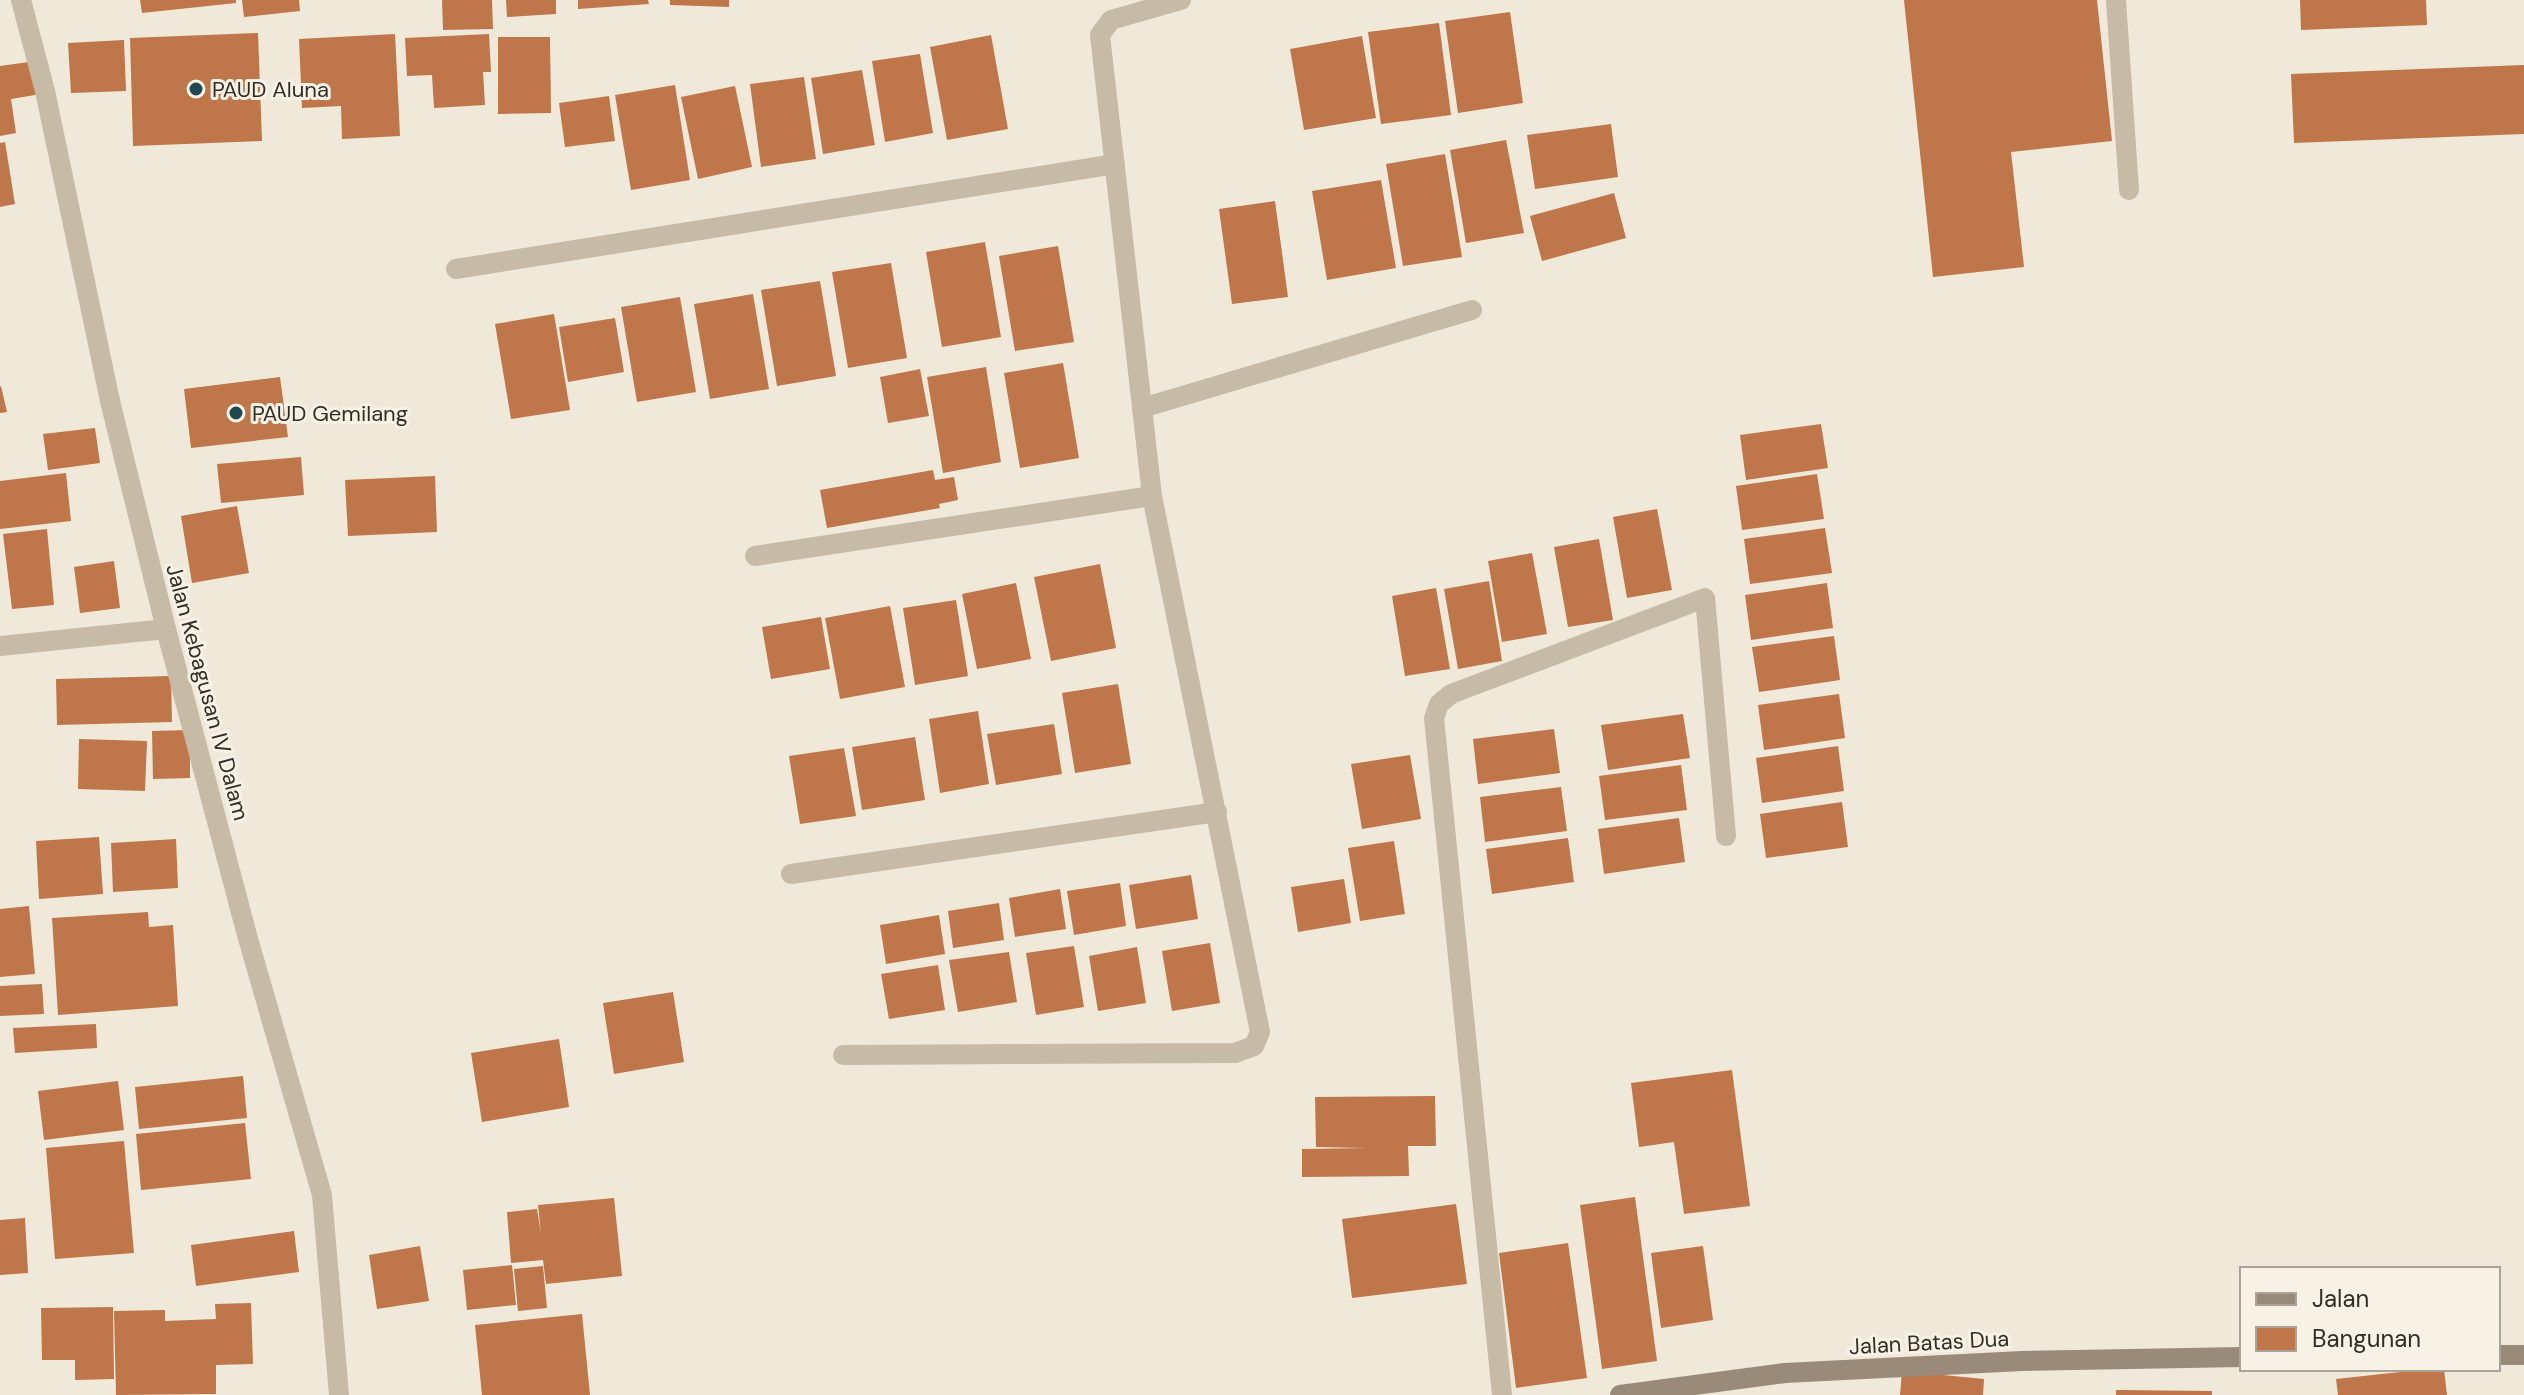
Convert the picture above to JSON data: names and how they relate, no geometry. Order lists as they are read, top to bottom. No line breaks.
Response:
{"streets":{"street":["Jalan Kebagusan IV Dalam","Jalan Batas Dua"]},"places":["PAUD Aluna","PAUD Gemilang"],"legend":["Jalan","Bangunan"]}
